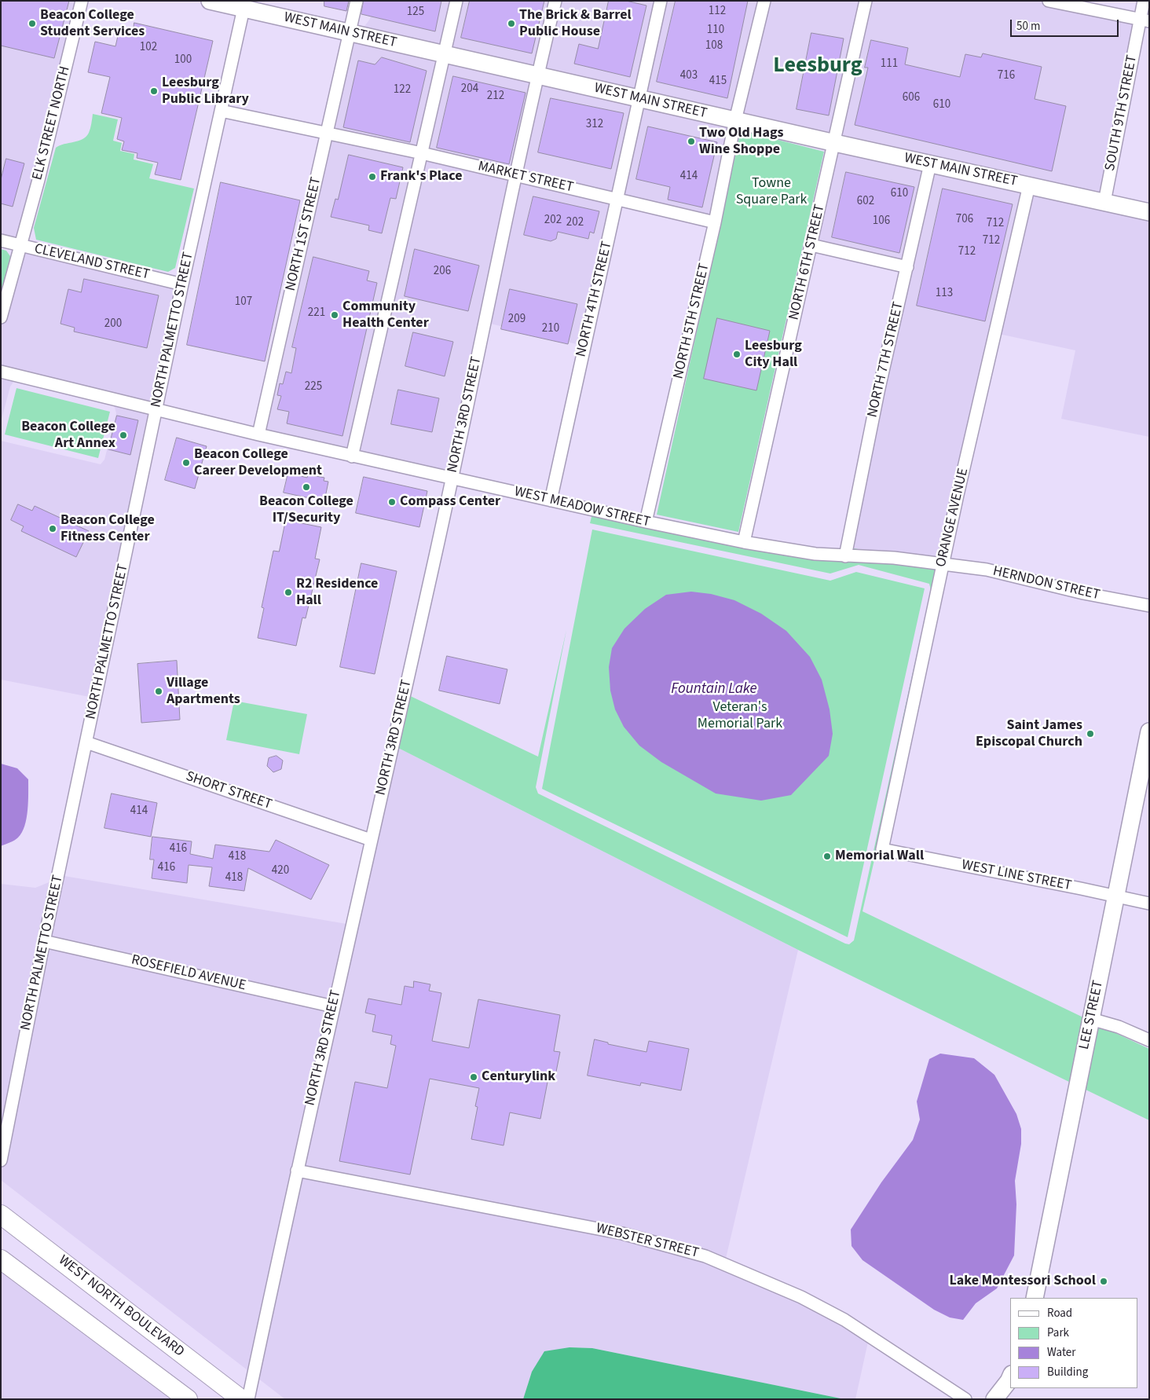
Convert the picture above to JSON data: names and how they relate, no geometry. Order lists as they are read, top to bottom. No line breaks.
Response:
{"streets":{"main road":["WEST MAIN STREET","LEE STREET","WEST NORTH BOULEVARD"],"street":["SOUTH 9TH STREET","ELK STREET NORTH","MARKET STREET","NORTH 1ST STREET","CLEVELAND STREET","NORTH 6TH STREET","NORTH 4TH STREET","NORTH 5TH STREET","NORTH PALMETTO STREET","NORTH 7TH STREET","NORTH 3RD STREET","WEST MEADOW STREET","ORANGE AVENUE","HERNDON STREET","SHORT STREET","WEST LINE STREET","ROSEFIELD AVENUE","WEBSTER STREET"]},"crossings":[["WEST MAIN STREET","SOUTH 9TH STREET"],["WEST MAIN STREET","NORTH 1ST STREET"],["WEST MAIN STREET","NORTH 6TH STREET"],["WEST MAIN STREET","NORTH 4TH STREET"],["WEST MAIN STREET","NORTH 5TH STREET"],["WEST MAIN STREET","NORTH PALMETTO STREET"],["WEST MAIN STREET","NORTH 7TH STREET"],["WEST MAIN STREET","NORTH 3RD STREET"],["WEST MAIN STREET","ORANGE AVENUE"],["ELK STREET NORTH","CLEVELAND STREET"],["MARKET STREET","NORTH 1ST STREET"],["MARKET STREET","NORTH 4TH STREET"],["MARKET STREET","NORTH 5TH STREET"],["MARKET STREET","NORTH PALMETTO STREET"],["MARKET STREET","NORTH 3RD STREET"],["NORTH 1ST STREET","WEST MEADOW STREET"],["CLEVELAND STREET","NORTH PALMETTO STREET"],["NORTH 6TH STREET","WEST MEADOW STREET"],["NORTH 4TH STREET","WEST MEADOW STREET"],["NORTH 5TH STREET","WEST MEADOW STREET"],["NORTH PALMETTO STREET","WEST MEADOW STREET"],["NORTH PALMETTO STREET","SHORT STREET"],["NORTH PALMETTO STREET","ROSEFIELD AVENUE"],["NORTH 7TH STREET","WEST MEADOW STREET"],["NORTH 3RD STREET","WEST MEADOW STREET"],["NORTH 3RD STREET","SHORT STREET"],["NORTH 3RD STREET","ROSEFIELD AVENUE"],["NORTH 3RD STREET","WEBSTER STREET"],["WEST MEADOW STREET","ORANGE AVENUE"],["WEST MEADOW STREET","HERNDON STREET"],["ORANGE AVENUE","HERNDON STREET"],["ORANGE AVENUE","WEST LINE STREET"],["WEST LINE STREET","LEE STREET"]],"districts":["Leesburg"],"water":["Fountain Lake"],"parks":["Towne Square Park","Veteran's Memorial Park"],"places":["Beacon College Student Services","The Brick & Barrel Public House","Leesburg Public Library","Two Old Hags Wine Shoppe","Frank's Place","Community Health Center","Leesburg City Hall","Beacon College Art Annex","Beacon College Career Development","Beacon College IT/Security","Compass Center","Beacon College Fitness Center","R2 Residence Hall","Village Apartments","Saint James Episcopal Church","Memorial Wall","Centurylink","Lake Montessori School"],"house_numbers":["112","125","110","108","102","100","111","403","716","415","204","122","212","606","610","312","414","610","602","706","202","106","202","712","712","712","206","113","107","221","209","200","210","225","414","416","418","416","420","418"],"legend":["Road","Park","Water","Building"],"scale_bar":"50 m"}
